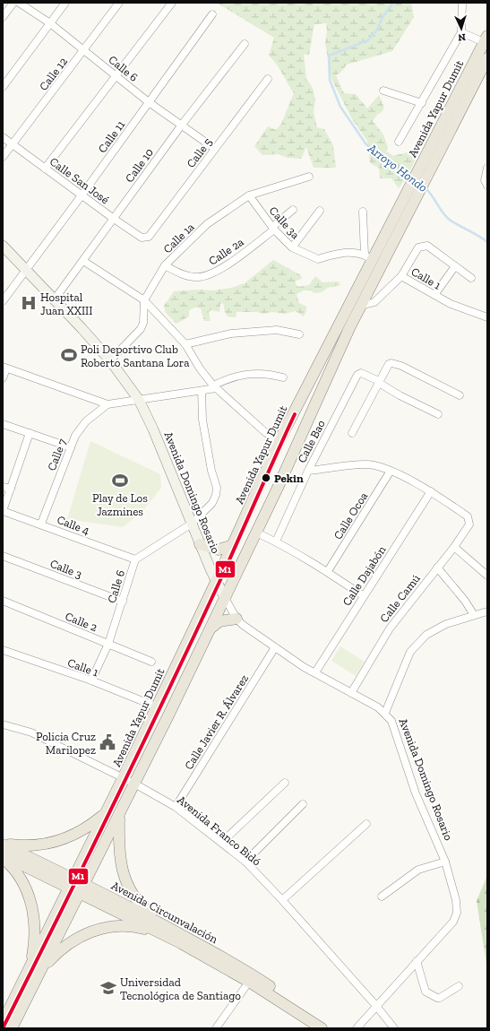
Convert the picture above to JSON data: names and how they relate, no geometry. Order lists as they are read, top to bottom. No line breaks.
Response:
{"streets":{"main road":["Avenida Yapur Dumit","Avenida Domingo Rosario","Avenida Circunvalación"],"street":["Calle 6","Calle 12","Calle 11","Calle 5","Calle 10","Calle San José","Calle 3a","Calle 1a","Calle 2a","Calle 1","Calle Bao","Calle 7","Calle Ocoa","Calle 4","Calle 3","Calle Dajabón","Calle Camú","Calle 2","Calle Javier R. Álvarez","Avenida Franco Bidó"]},"crossings":[["Calle 6","Calle 12"],["Calle 6","Calle 11"],["Calle 6","Calle 5"],["Calle 6","Calle 10"],["Calle 6","Calle 1"],["Calle 6","Avenida Domingo Rosario"],["Calle 6","Calle 4"],["Calle 6","Calle 3"],["Calle 6","Calle 2"],["Calle 12","Calle San José"],["Avenida Yapur Dumit","Calle 3a"],["Avenida Yapur Dumit","Calle 1"],["Avenida Yapur Dumit","Avenida Domingo Rosario"],["Avenida Yapur Dumit","Avenida Franco Bidó"],["Avenida Yapur Dumit","Avenida Circunvalación"],["Calle 11","Calle San José"],["Calle 11","Avenida Domingo Rosario"],["Calle 5","Calle San José"],["Calle 10","Calle San José"],["Calle 10","Avenida Domingo Rosario"],["Calle 3a","Calle 1a"],["Calle 3a","Calle 2a"],["Calle 1a","Calle 2a"],["Calle 1a","Avenida Domingo Rosario"],["Calle 7","Calle 4"],["Avenida Domingo Rosario","Calle Dajabón"],["Avenida Domingo Rosario","Calle Camú"],["Avenida Domingo Rosario","Calle Javier R. Álvarez"],["Avenida Domingo Rosario","Avenida Franco Bidó"],["Calle Dajabón","Calle Camú"],["Calle Javier R. Álvarez","Avenida Franco Bidó"]],"water":["Arroyo Hondo"],"places":{"hospital":["Hospital Juan XXIII"],"sports":["Poli Deportivo Club Roberto Santana Lora","Play de Los Jazmines"],"other":["Pekin"],"public building":["Policia Cruz Marilopez"],"school or university":["Universidad Tecnológica de Santiago"]},"lines":["transit line M1"],"north":"bottom"}
